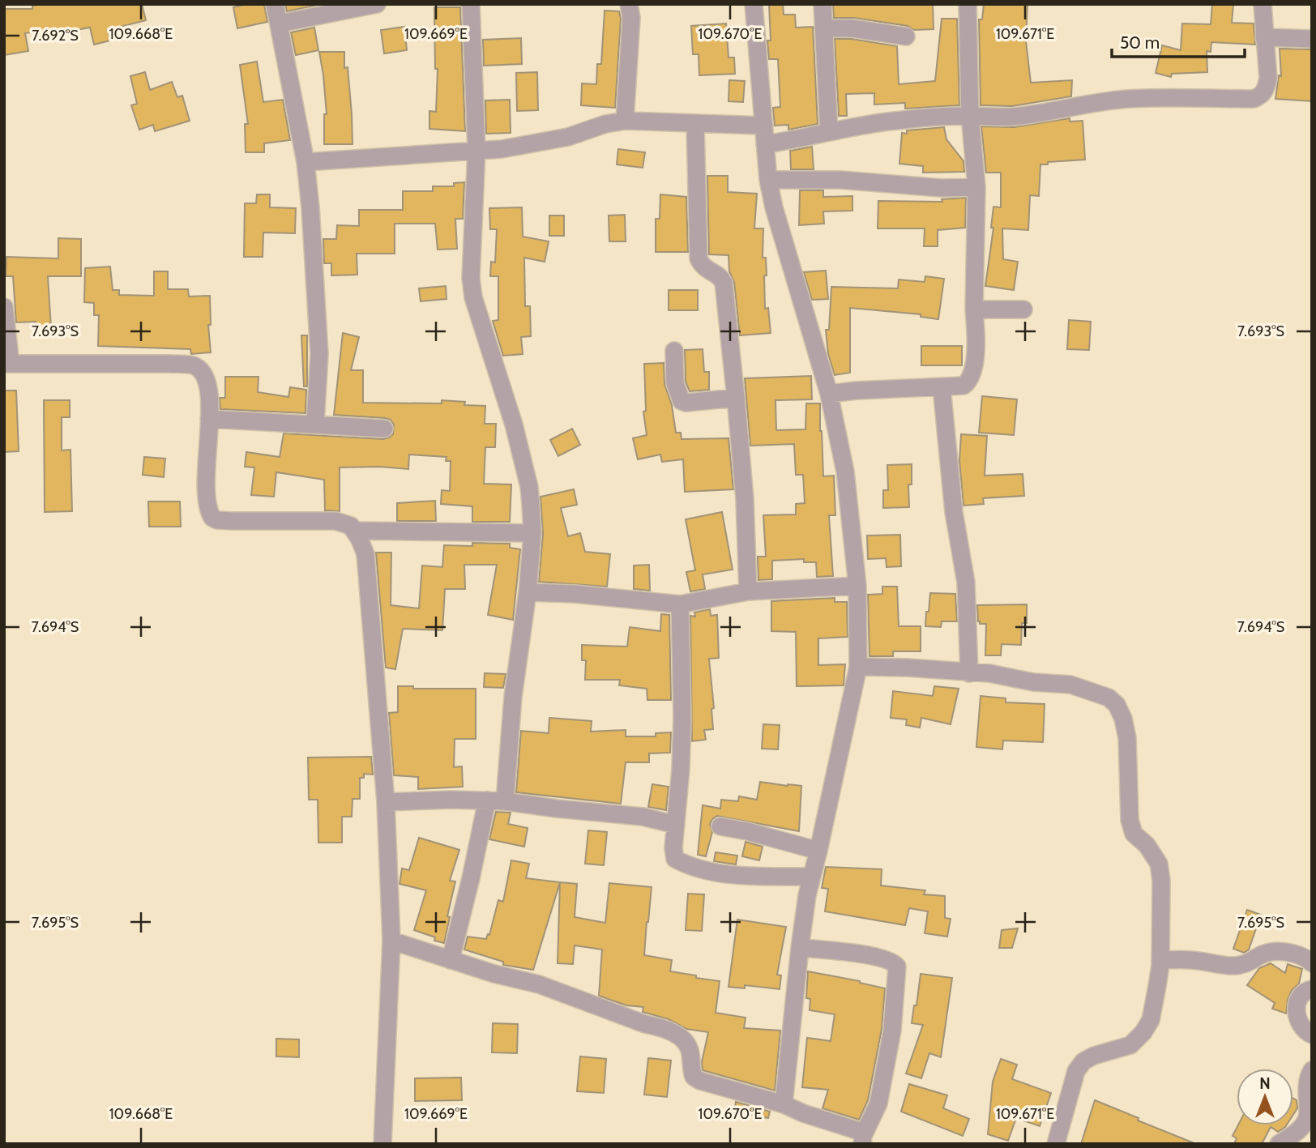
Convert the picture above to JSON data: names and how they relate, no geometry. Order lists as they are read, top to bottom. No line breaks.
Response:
{"scale_bar":"50 m","north":"top","coordinates":["109.668°E","109.669°E","109.670°E","109.671°E","7.692°S","7.693°S","7.694°S","7.695°S"]}
